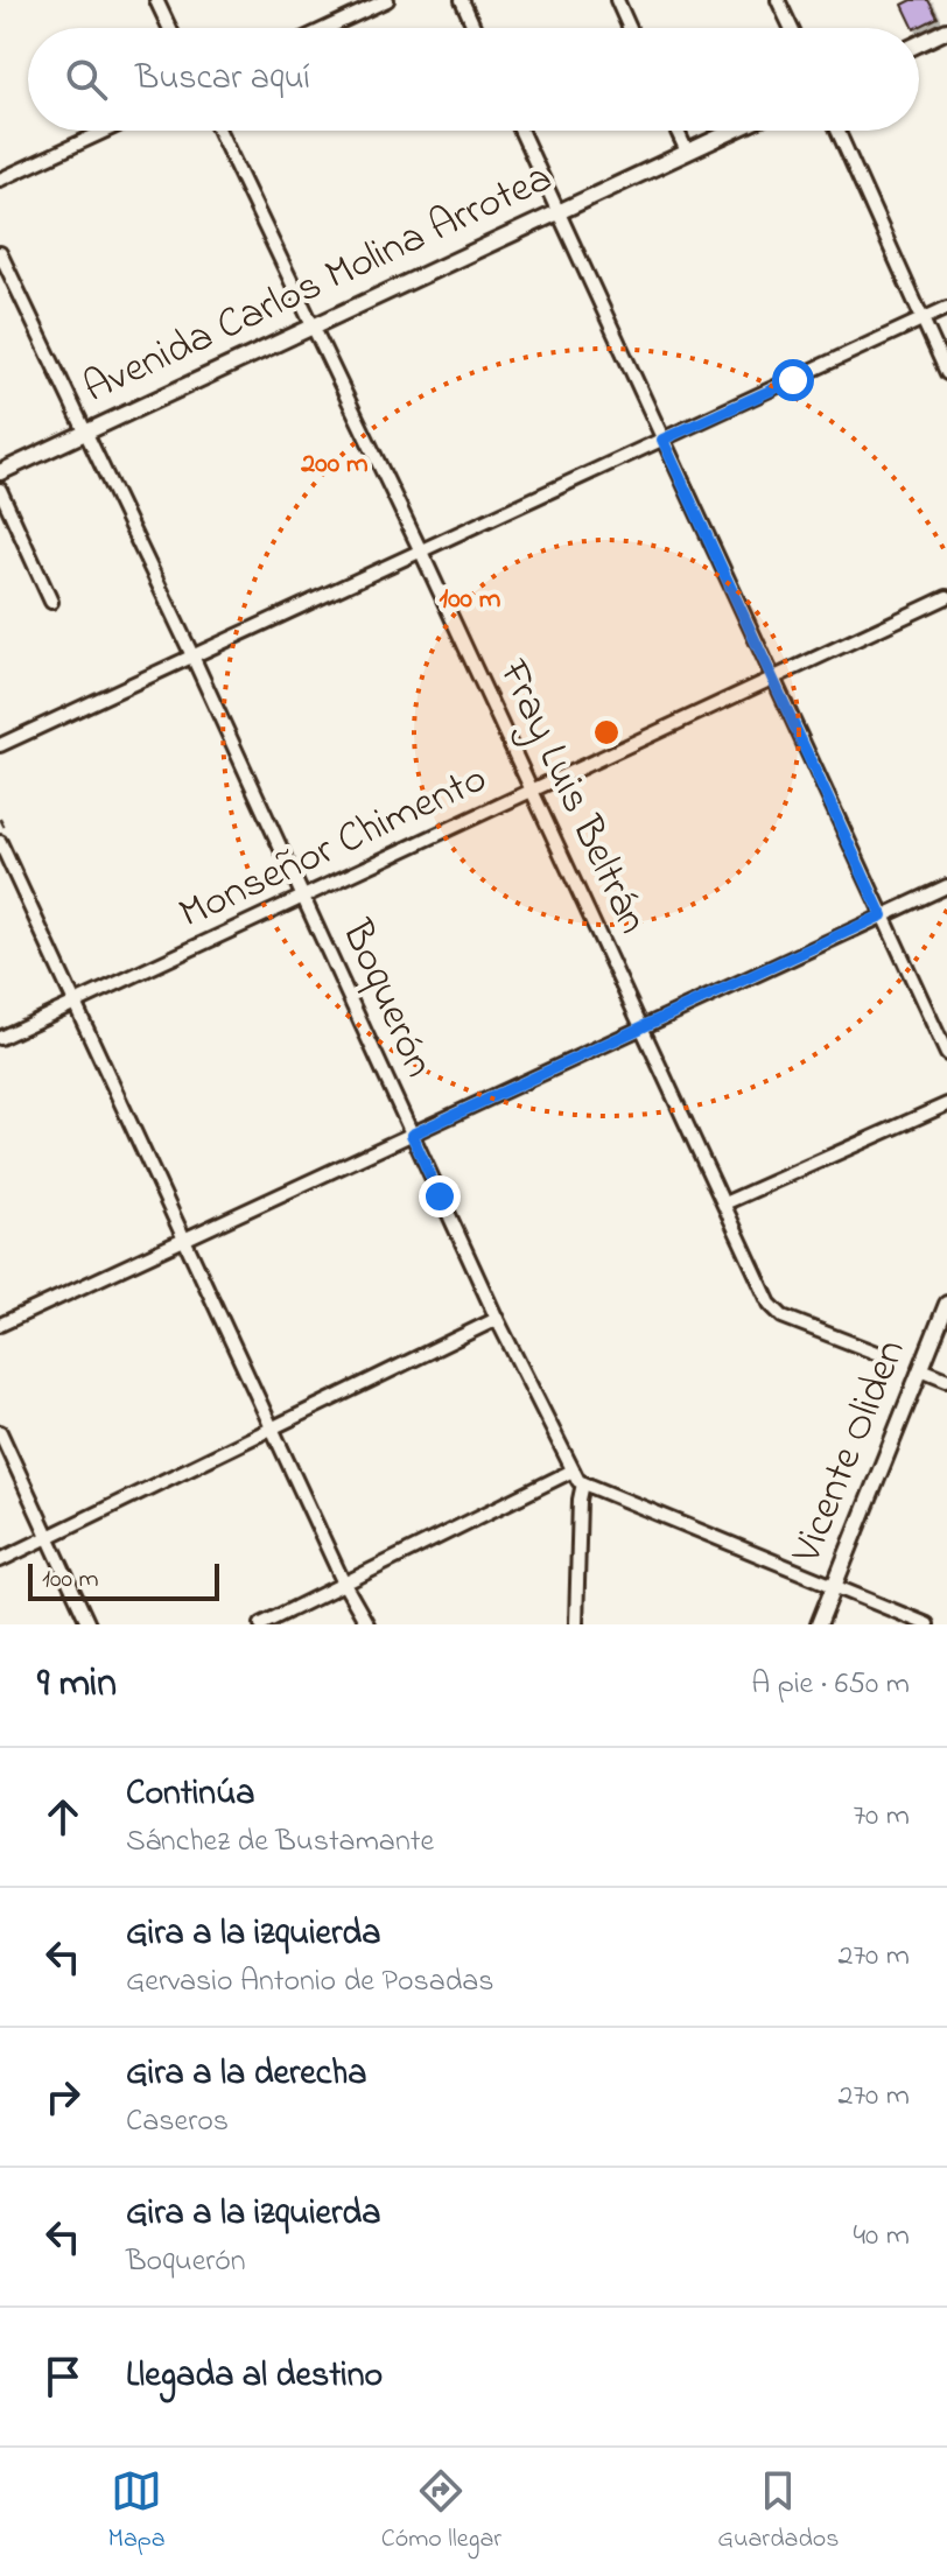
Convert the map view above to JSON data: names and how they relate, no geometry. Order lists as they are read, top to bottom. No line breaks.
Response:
{"streets":{"street":["Avenida Carlos Molina Arrotea","Fray Luis Beltrán","Monseñor Chimento","Boquerón","Vicente Oliden"]},"crossings":[["Avenida Carlos Molina Arrotea","Fray Luis Beltrán"],["Avenida Carlos Molina Arrotea","Boquerón"],["Fray Luis Beltrán","Monseñor Chimento"],["Monseñor Chimento","Boquerón"],["Boquerón","Vicente Oliden"]],"scale_bar":"100 m","page":{"search":"Buscar aquí","scale":"100 m","heading":["9 min","A pie · 650 m"],"list":[["Continúa","Sánchez de Bustamante","70 m"],["Gira a la izquierda","Gervasio Antonio de Posadas","270 m"],["Gira a la derecha","Caseros","270 m"],["Gira a la izquierda","Boquerón","40 m"],"Llegada al destino"],"nav":["Mapa","Cómo llegar","Guardados"]},"rings":["200 m","100 m"]}
